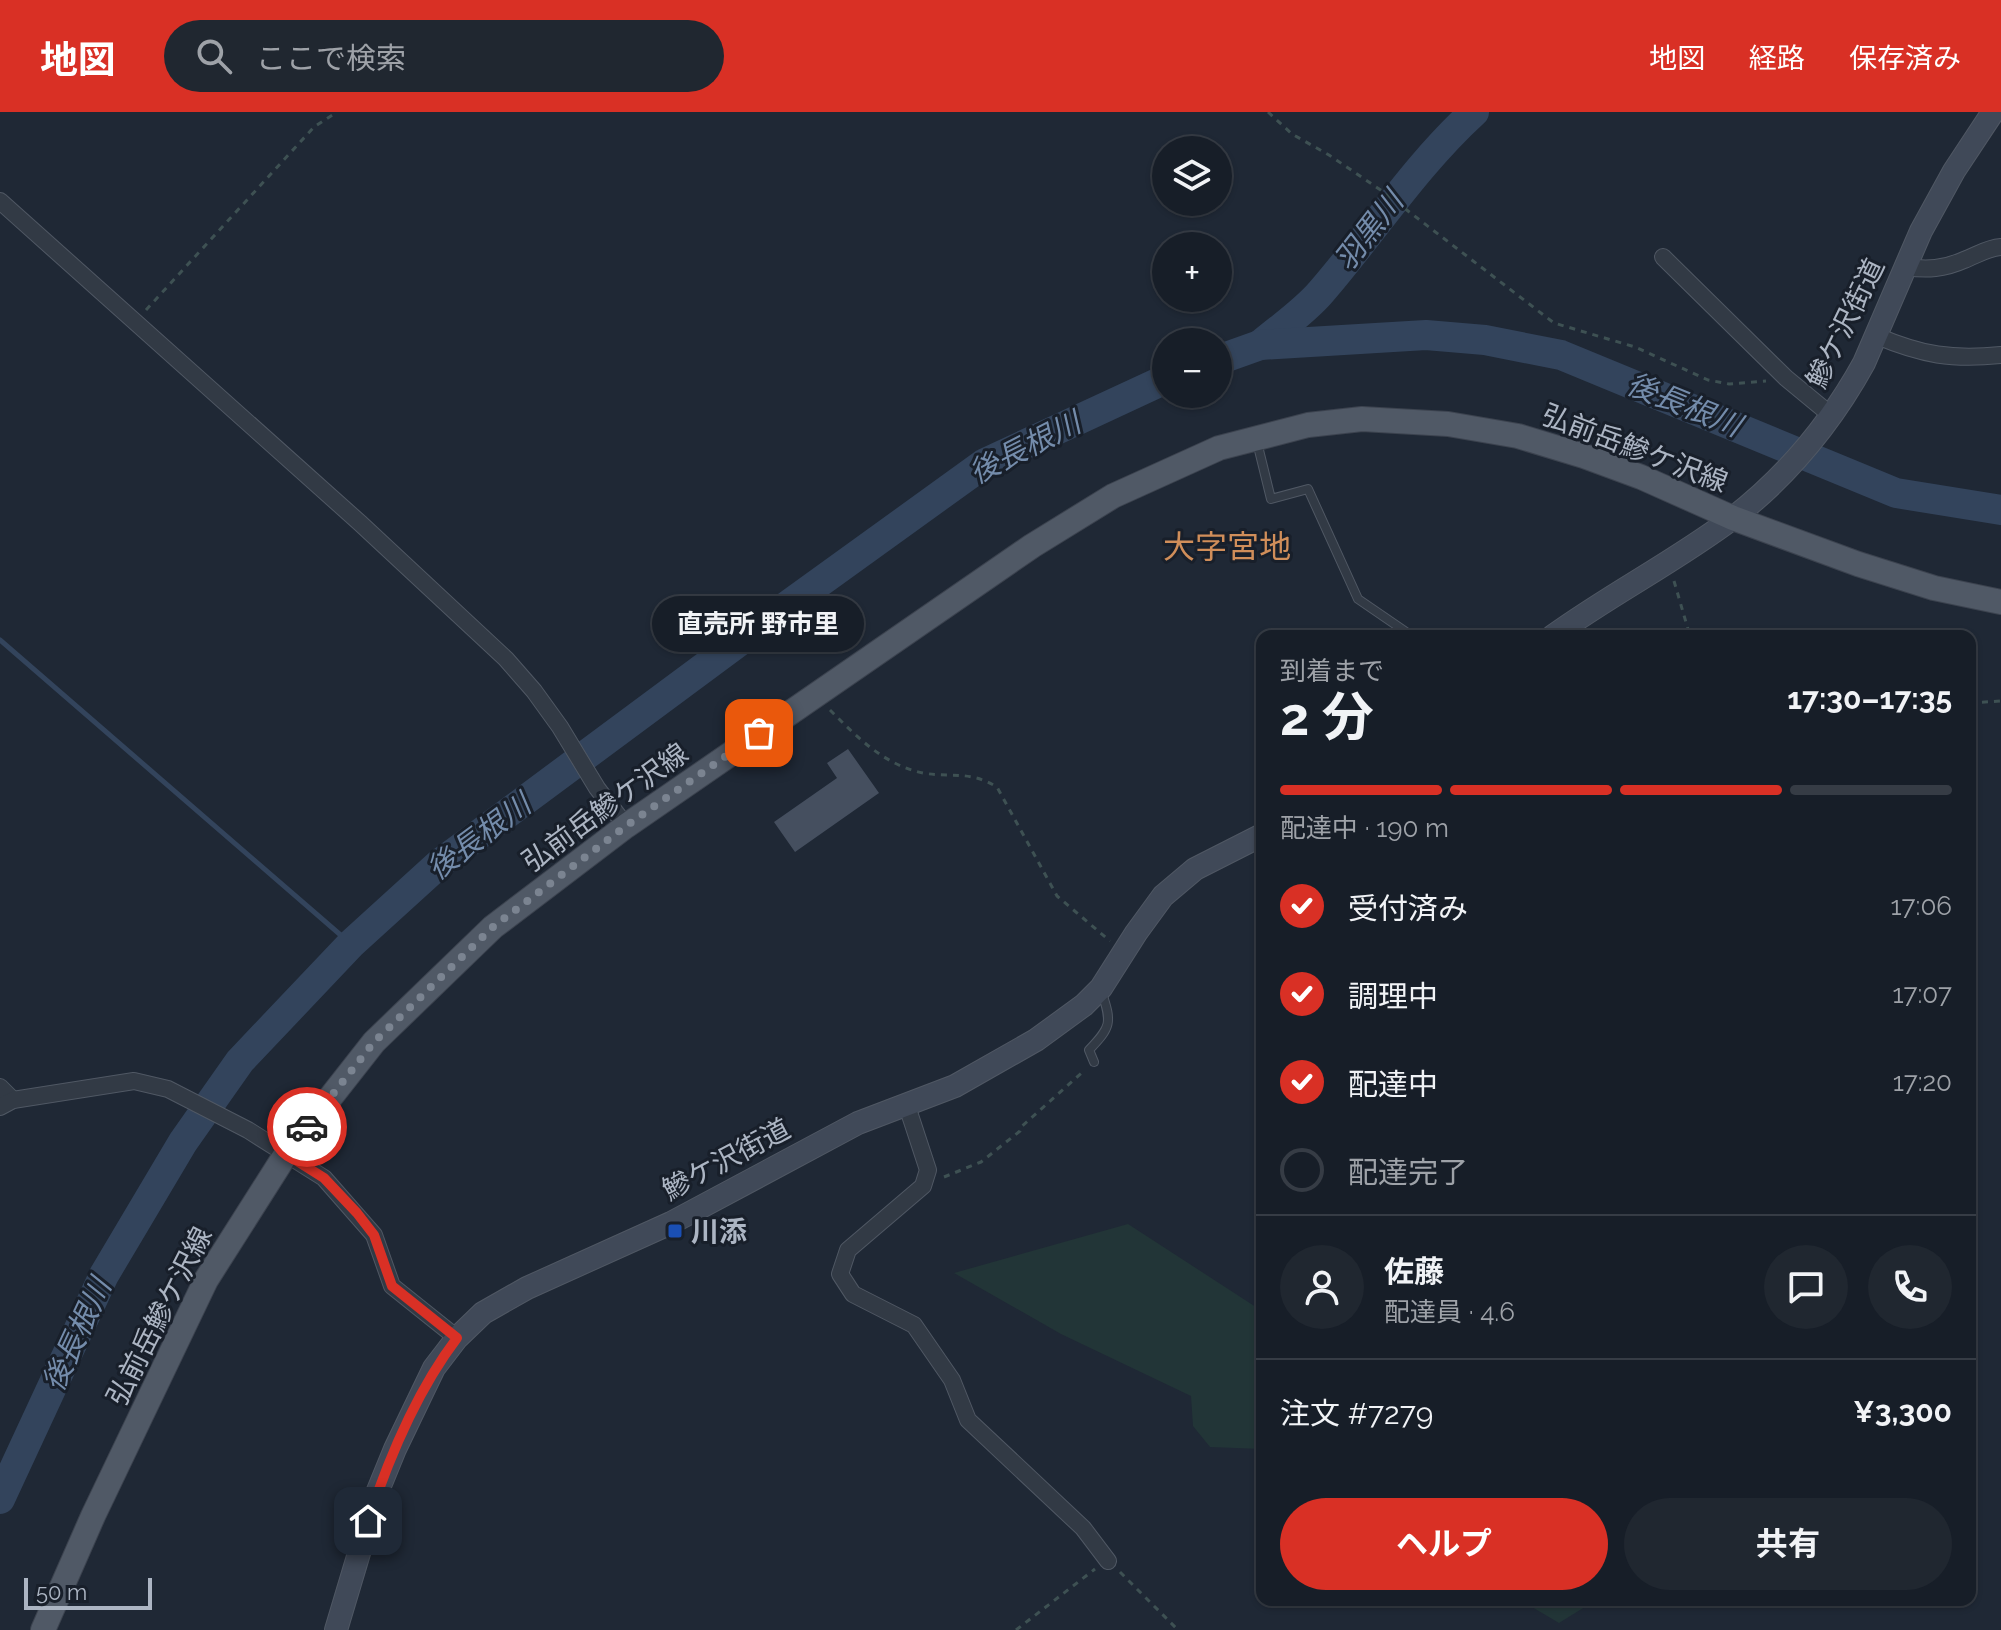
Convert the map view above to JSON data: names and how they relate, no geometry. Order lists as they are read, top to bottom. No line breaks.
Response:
{"streets":{"main road":["弘前岳鰺ケ沢線"],"street":["鰺ケ沢街道"]},"crossings":[["鰺ケ沢街道","弘前岳鰺ケ沢線"]],"districts":["大字宮地"],"water":["羽黒川","後長根川"],"places":{"other":["直売所 野市里"],"transit":["川添"]},"scale_bar":"50 m","page":{"header":"地図","search":"ここで検索","nav":["地図","経路","保存済み"],"map_buttons":["+","−"],"bubble":"直売所 野市里","heading":["2 分","到着まで","17:30–17:35"],"panel":["佐藤","配達員 · 4.6","注文 #7279","¥3,300"],"bar":"配達中 · 190 m","list":[["受付済み","17:06"],["調理中","17:07"],["配達中","17:20"],"配達完了"],"buttons":["ヘルプ","共有"],"scale":"50 m"}}
